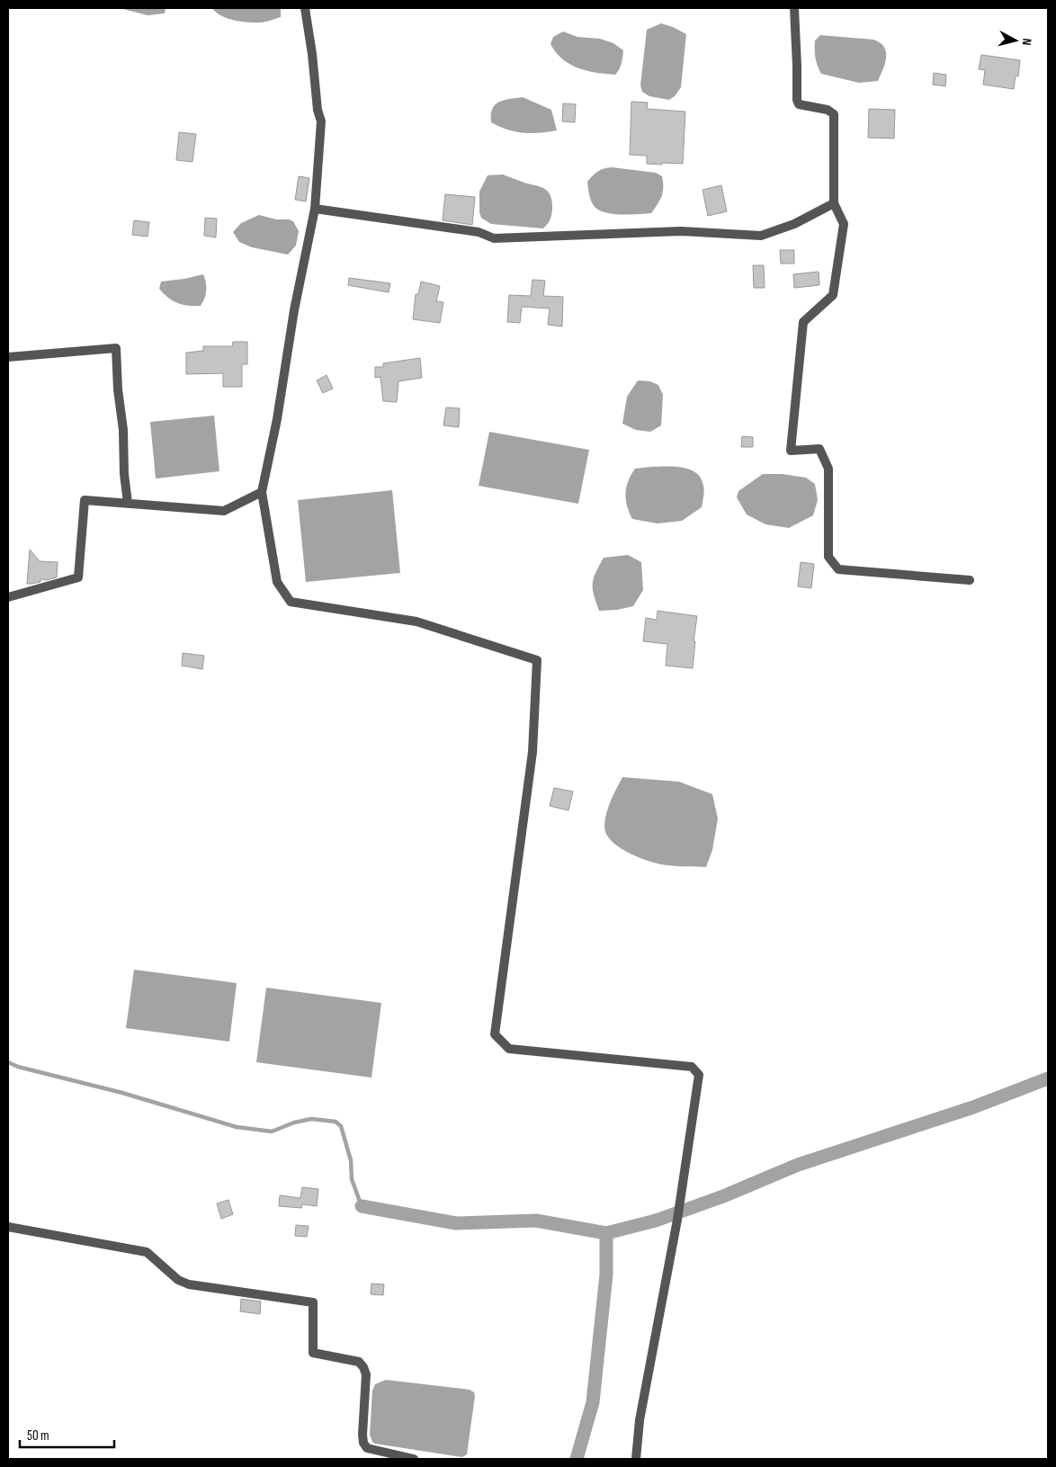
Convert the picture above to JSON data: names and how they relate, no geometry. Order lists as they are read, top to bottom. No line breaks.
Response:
{"scale_bar":"50 m","north":"right"}
